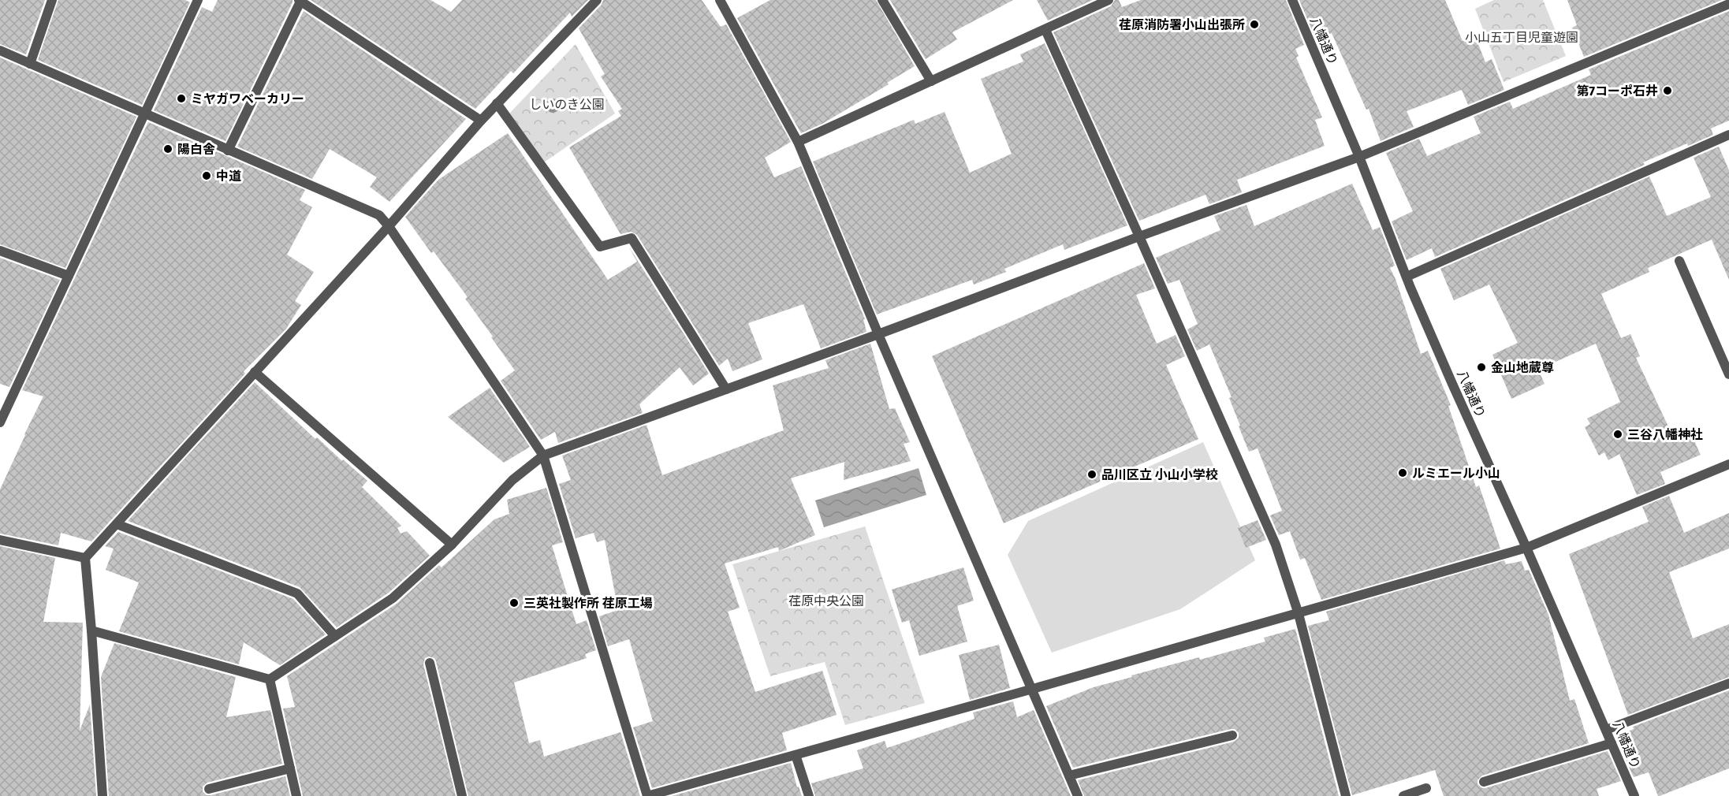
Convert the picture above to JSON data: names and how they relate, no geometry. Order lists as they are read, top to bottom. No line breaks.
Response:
{"streets":{"street":["八幡通り"]},"parks":["小山五丁目児童遊園","しいのき公園","荏原中央公園"],"places":["荏原消防署小山出張所","第7コーポ石井","ミヤガワベーカリー","陽白舎","中道","金山地蔵尊","三谷八幡神社","ルミエール小山","品川区立 小山小学校","三英社製作所 荏原工場"]}
